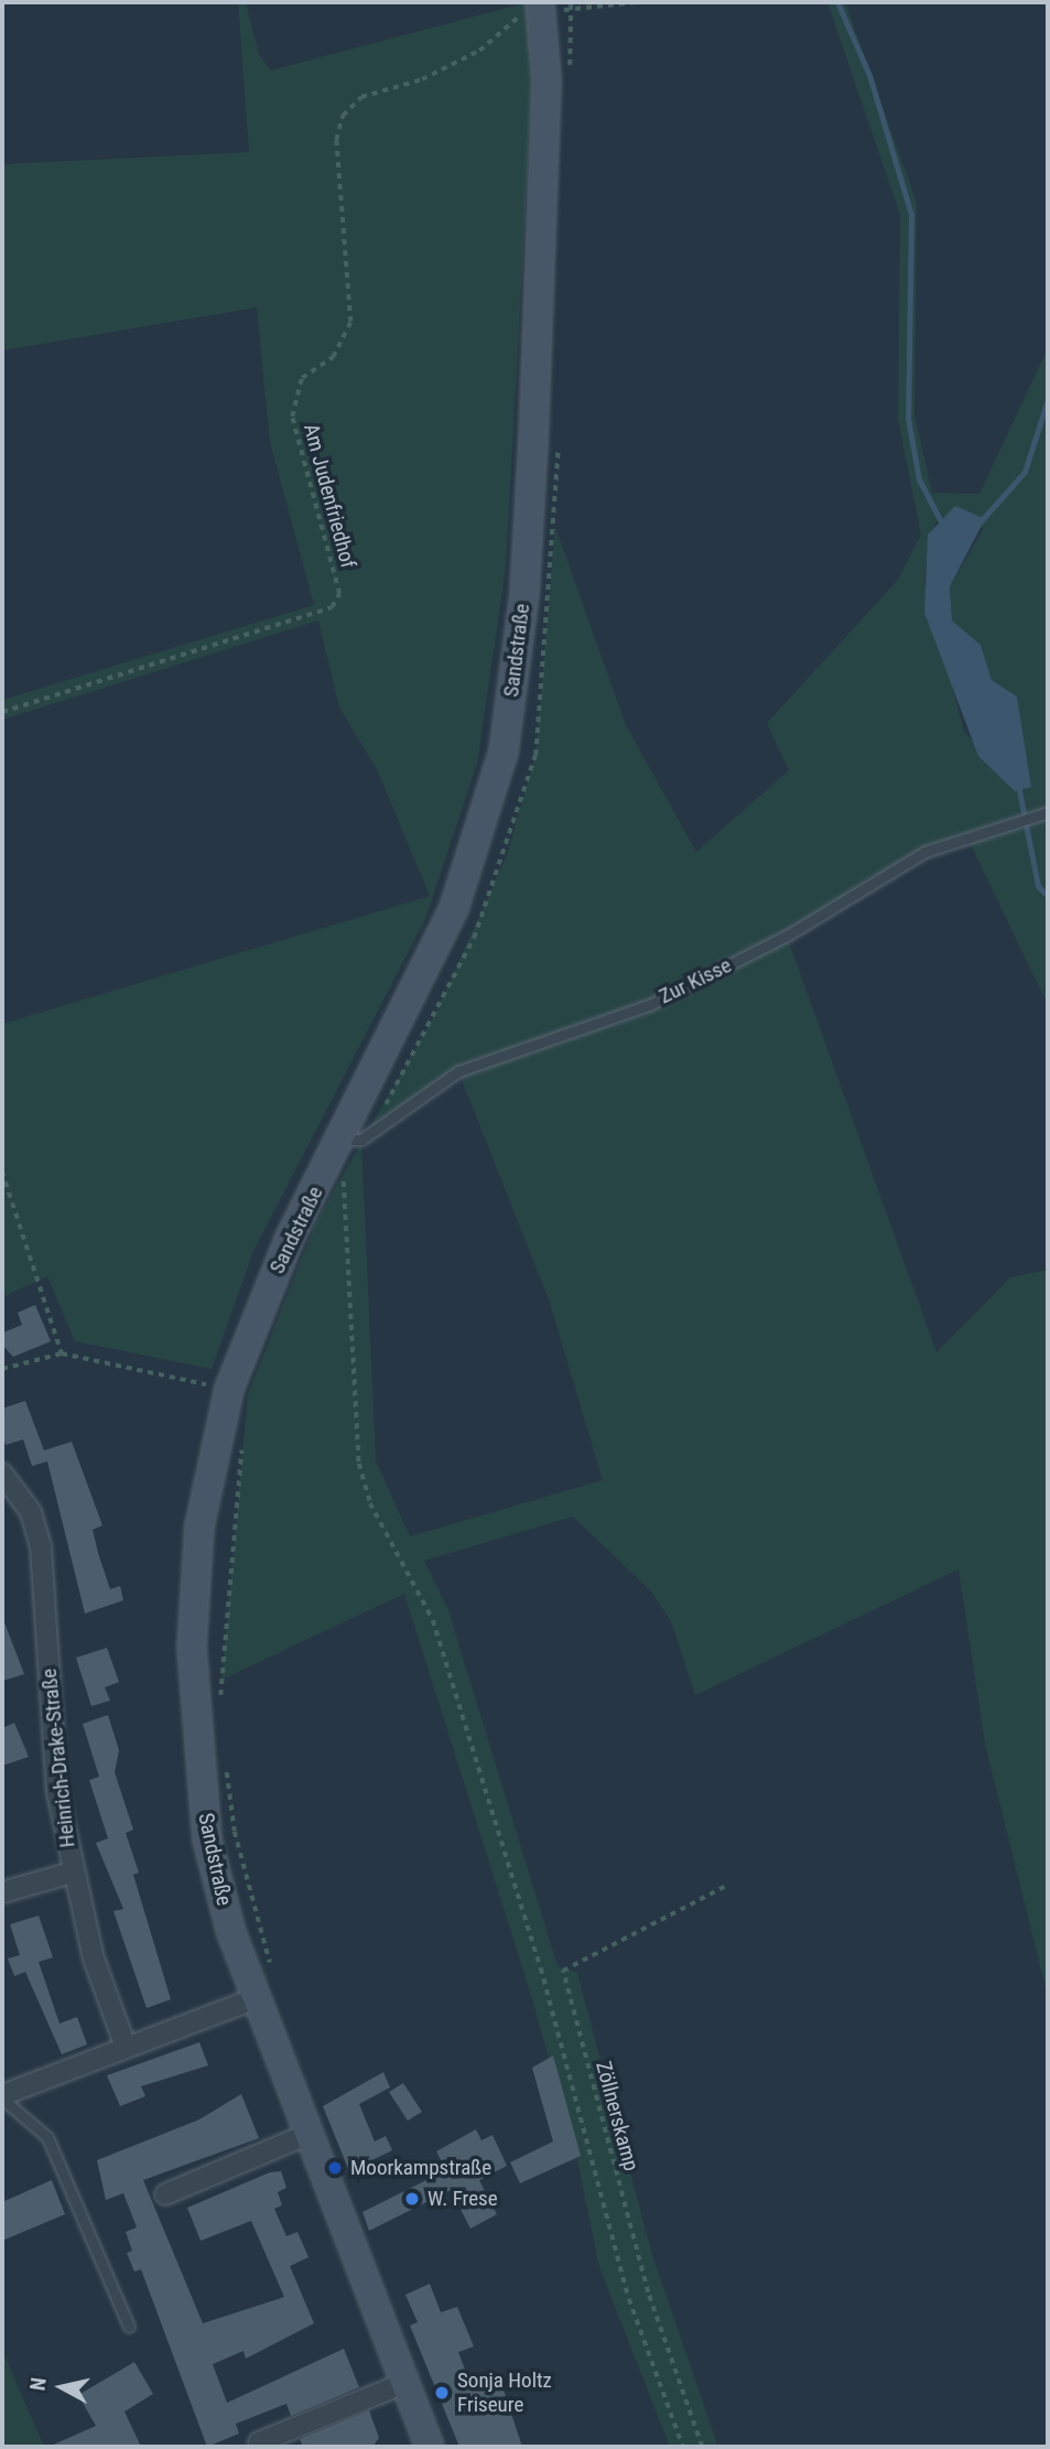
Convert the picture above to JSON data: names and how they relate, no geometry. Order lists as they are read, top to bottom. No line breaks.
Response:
{"streets":{"main road":["Sandstraße"],"street":["Heinrich-Drake-Straße"],"lane":["Zur Kisse"],"path":["Am Judenfriedhof","Zöllnerskamp"]},"crossings":[["Am Judenfriedhof","Sandstraße"],["Sandstraße","Zur Kisse"]],"places":["Moorkampstraße","W. Frese","Sonja Holtz Friseure"],"north":"left"}
